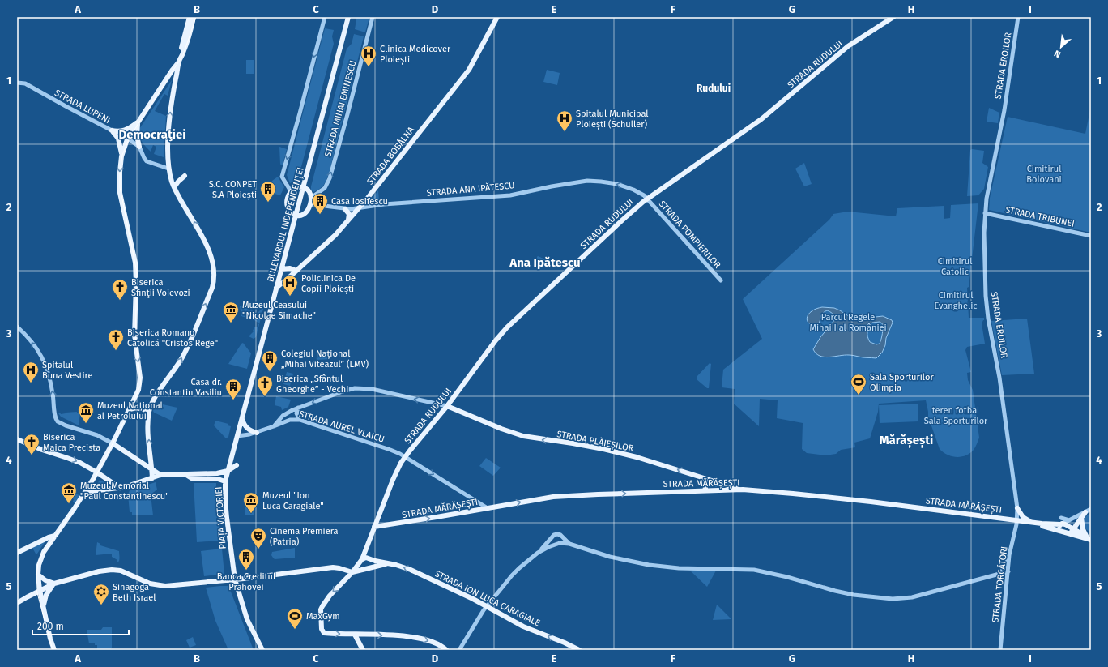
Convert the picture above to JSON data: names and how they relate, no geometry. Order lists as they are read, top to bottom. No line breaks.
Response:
{"streets":{"main road":["STRADA RUDULUI","STRADA BOBÂLNA","BULEVARDUL INDEPENDENȚEI","STRADA PLĂIEȘILOR","STRADA MĂRĂȘEȘTI","PIAȚA VICTORIEI","STRADA ION LUCA CARAGIALE"],"street":["STRADA EROILOR","STRADA LUPENI","STRADA MIHAI EMINESCU","STRADA ANA IPĂTESCU","STRADA TRIBUNEI","STRADA POMPIERILOR","STRADA AUREL VLAICU","STRADA TORCĂTORI"]},"crossings":[["STRADA RUDULUI","STRADA ANA IPĂTESCU"],["STRADA RUDULUI","STRADA POMPIERILOR"],["STRADA RUDULUI","STRADA AUREL VLAICU"],["STRADA RUDULUI","STRADA PLĂIEȘILOR"],["STRADA RUDULUI","STRADA MĂRĂȘEȘTI"],["STRADA RUDULUI","STRADA ION LUCA CARAGIALE"],["STRADA EROILOR","STRADA TRIBUNEI"],["STRADA EROILOR","STRADA MĂRĂȘEȘTI"],["STRADA EROILOR","STRADA TORCĂTORI"],["STRADA BOBÂLNA","STRADA ANA IPĂTESCU"],["STRADA BOBÂLNA","BULEVARDUL INDEPENDENȚEI"],["STRADA ANA IPĂTESCU","STRADA POMPIERILOR"],["BULEVARDUL INDEPENDENȚEI","STRADA AUREL VLAICU"],["BULEVARDUL INDEPENDENȚEI","PIAȚA VICTORIEI"],["STRADA AUREL VLAICU","STRADA MĂRĂȘEȘTI"],["STRADA AUREL VLAICU","PIAȚA VICTORIEI"],["STRADA PLĂIEȘILOR","STRADA MĂRĂȘEȘTI"],["STRADA MĂRĂȘEȘTI","STRADA TORCĂTORI"]],"one_way":["STRADA MIHAI EMINESCU","STRADA ANA IPĂTESCU","STRADA AUREL VLAICU","STRADA PLĂIEȘILOR","STRADA MĂRĂȘEȘTI","STRADA ION LUCA CARAGIALE"],"districts":["Rudului","Democraţiei","Ana Ipătescu","Mărășești"],"parks":["Cimitirul Bolovani","Cimitirul Catolic","Cimitirul Evanghelic","Parcul Regele Mihai I al României","teren fotbal Sala Sporturilor"],"places":{"hospital":["Clinica Medicover Ploiești","Spitalul Municipal Ploiești (Schuller)","Policlinica De Copii Ploiești","Spitalul Buna Vestire"],"building":["S.C. CONPET S.A Ploiești","Casa Iosifescu","Colegiul Național „Mihai Viteazul” (LMV)","Casa dr. Constantin Vasiliu","Banca Creditul Prahovei"],"church":["Biserica Sfinţii Voievozi","Biserica Romano Catolică \"Cristos Rege\"","Biserica „Sfântul Gheorghe” - Vechi","Biserica Maica Precista"],"museum":["Muzeul Ceasului \"Nicolae Simache\"","Muzeul Național al Petrolului","Muzeul Memorial \"Paul Constantinescu\"","Muzeul \"Ion Luca Caragiale\""],"sports":["Sala Sporturilor Olimpia","MaxGym"],"theatre":["Cinema Premiera (Patria)"],"synagogue":["Sinagoga Beth Israel"]},"scale_bar":"200 m","north":"bottom left","grid":{"columns":["A","B","C","D","E","F","G","H","I"],"rows":["1","2","3","4","5"]}}
